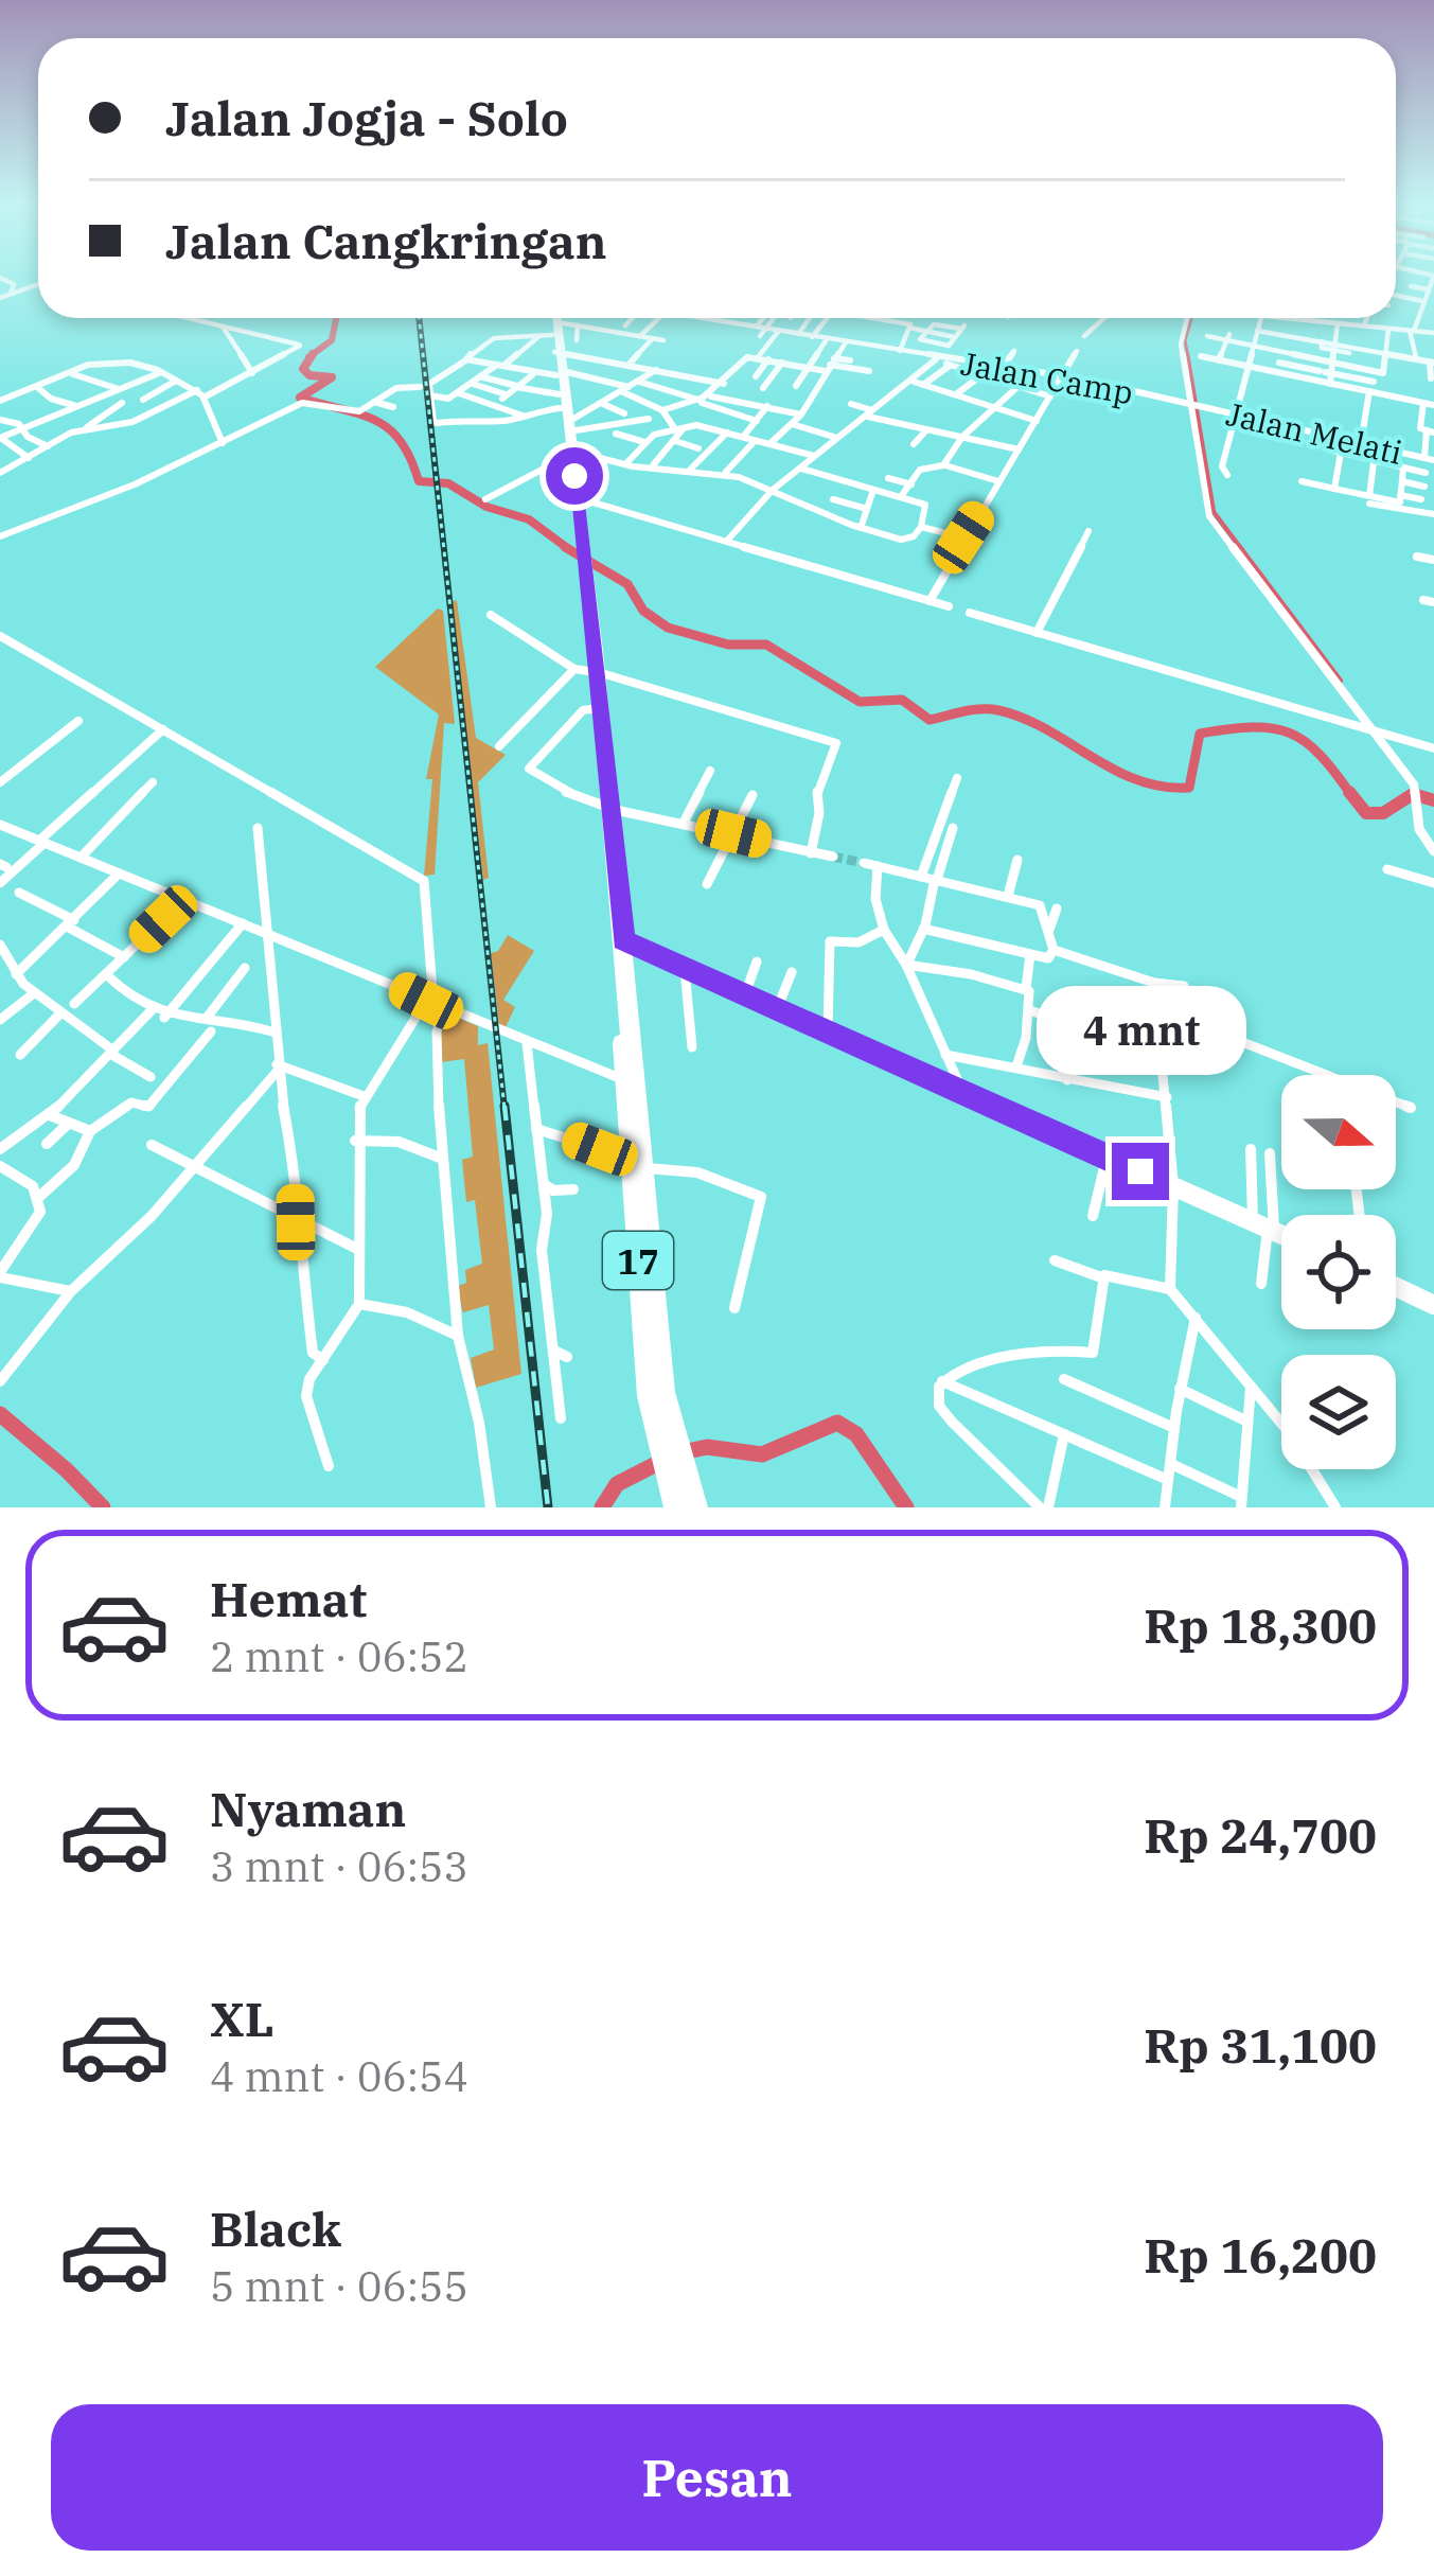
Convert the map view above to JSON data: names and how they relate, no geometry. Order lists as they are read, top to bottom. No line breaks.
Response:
{"streets":{"highway":["17"],"street":["Jalan Camp","Jalan Melati"]},"crossings":[["Jalan Camp","Jalan Melati"]],"north":"right","page":{"banner":["Jalan Jogja - Solo","Jalan Cangkringan"],"bubble":"4 mnt","list":[{"name":"Hemat","note":"2 mnt · 06:52","value":"Rp 18,300"},{"name":"Nyaman","note":"3 mnt · 06:53","value":"Rp 24,700"},{"name":"XL","note":"4 mnt · 06:54","value":"Rp 31,100"},{"name":"Black","note":"5 mnt · 06:55","value":"Rp 16,200"}],"buttons":"Pesan"}}
